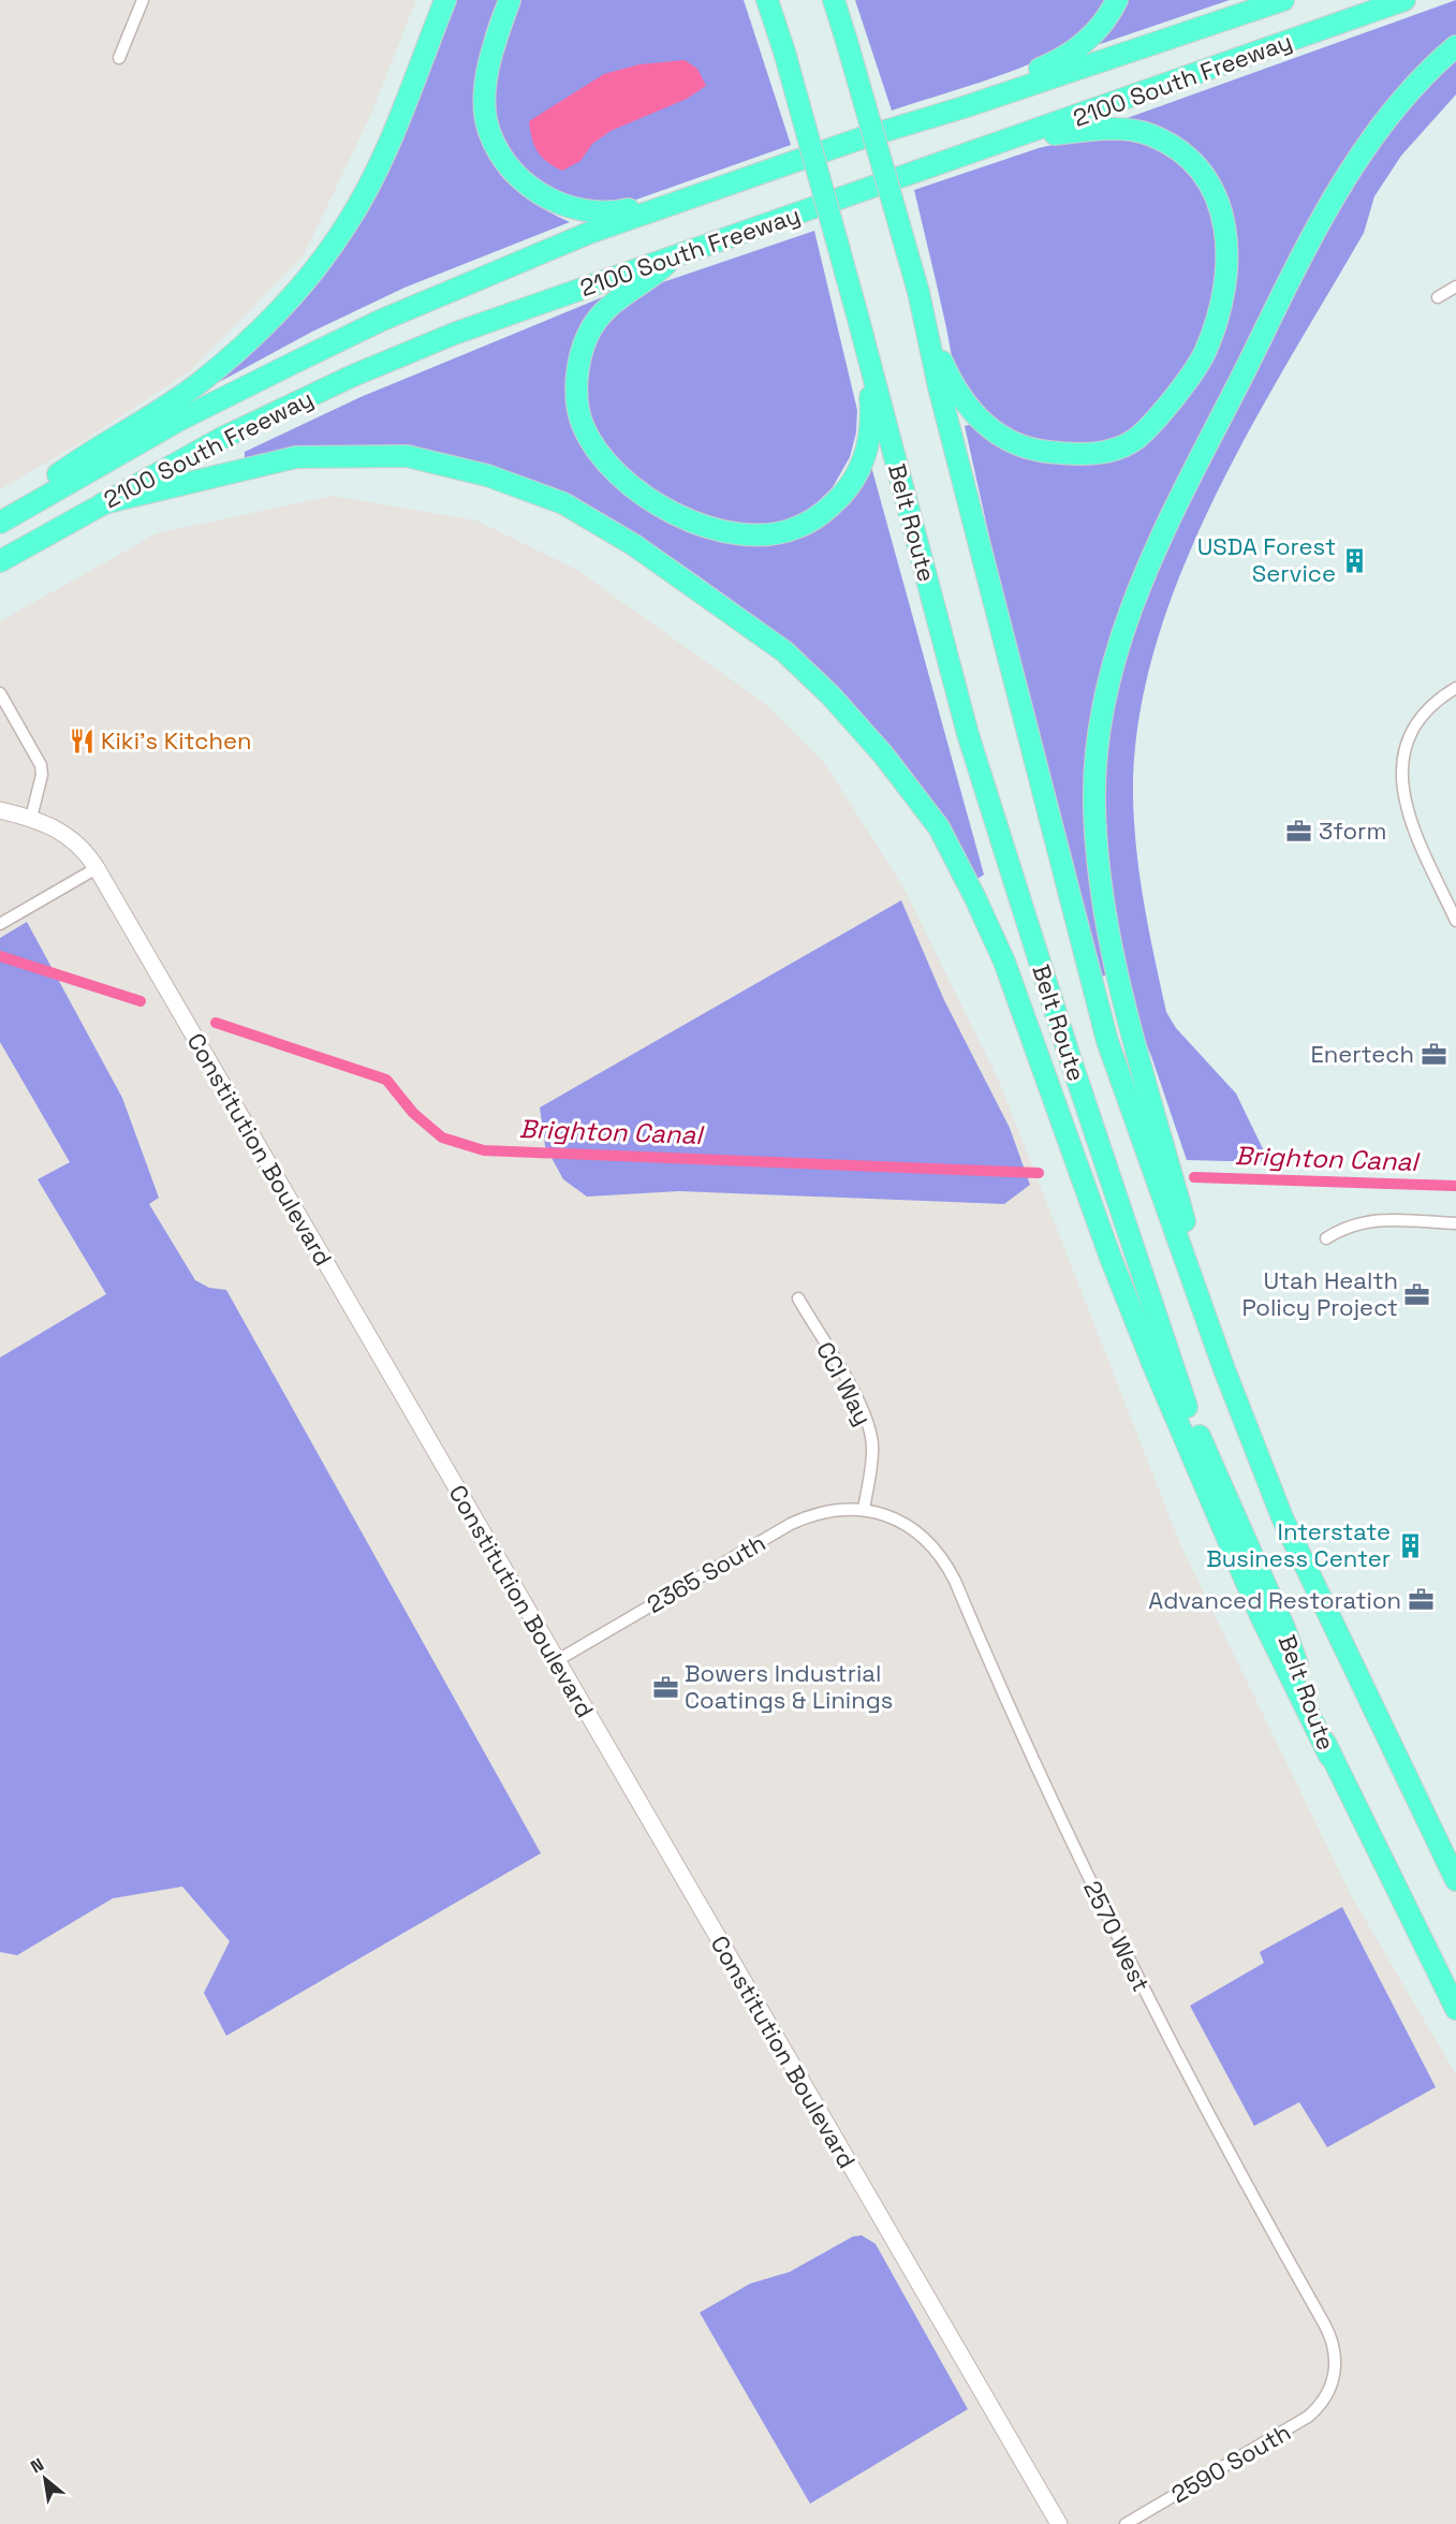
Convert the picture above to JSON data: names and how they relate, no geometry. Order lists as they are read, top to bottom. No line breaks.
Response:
{"streets":{"highway":["2100 South Freeway","Belt Route"],"street":["Constitution Boulevard","CCI Way","2365 South","2570 West","2590 South"]},"crossings":[["Constitution Boulevard","2365 South"],["CCI Way","2365 South"],["CCI Way","2570 West"],["2365 South","2570 West"],["2570 West","2590 South"]],"water":["Brighton Canal"],"places":{"building":["USDA Forest Service","Interstate Business Center"],"restaurant":["Kiki's Kitchen"],"office":["3form","Enertech","Utah Health Policy Project","Advanced Restoration","Bowers Industrial Coatings & Linings"]},"north":"top left"}
